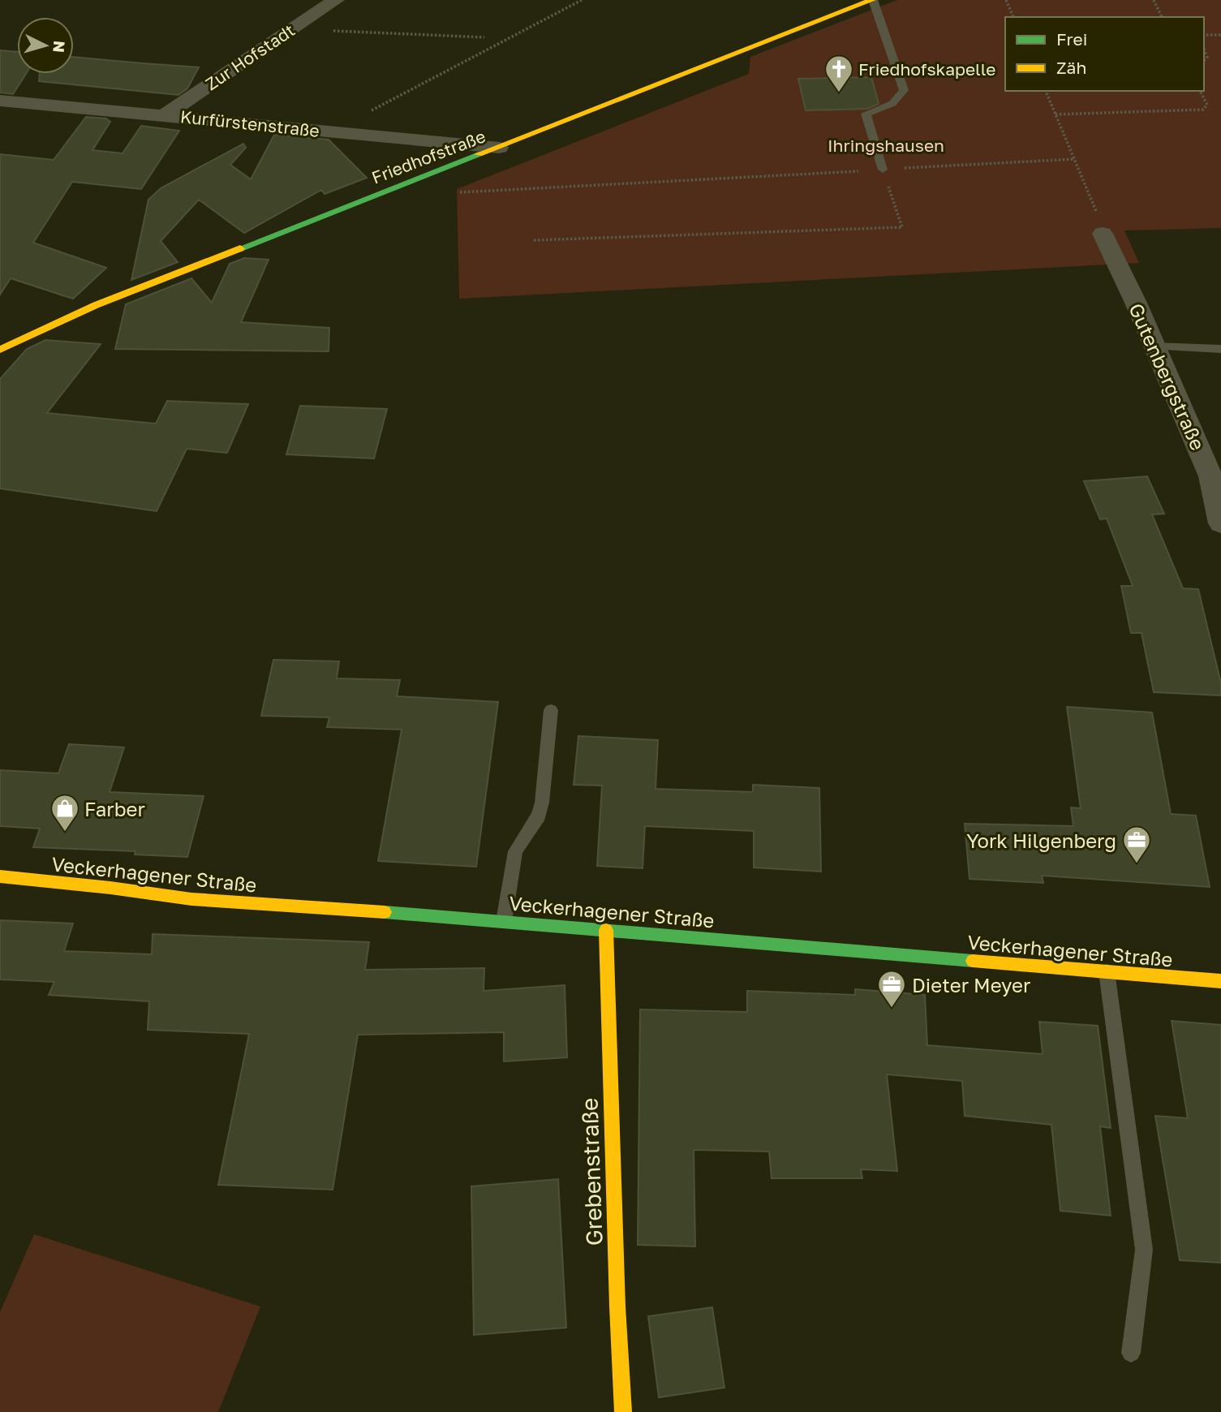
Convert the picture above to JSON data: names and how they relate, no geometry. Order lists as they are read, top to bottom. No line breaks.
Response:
{"streets":{"street":["Zur Hofstadt","Kurfürstenstraße","Friedhofstraße","Gutenbergstraße","Veckerhagener Straße","Grebenstraße"]},"crossings":[["Zur Hofstadt","Kurfürstenstraße"],["Kurfürstenstraße","Friedhofstraße"],["Veckerhagener Straße","Grebenstraße"]],"parks":["Ihringshausen"],"places":{"church":["Friedhofskapelle"],"shop":["Farber"],"office":["York Hilgenberg","Dieter Meyer"]},"legend":["Frei","Zäh"],"north":"right"}
